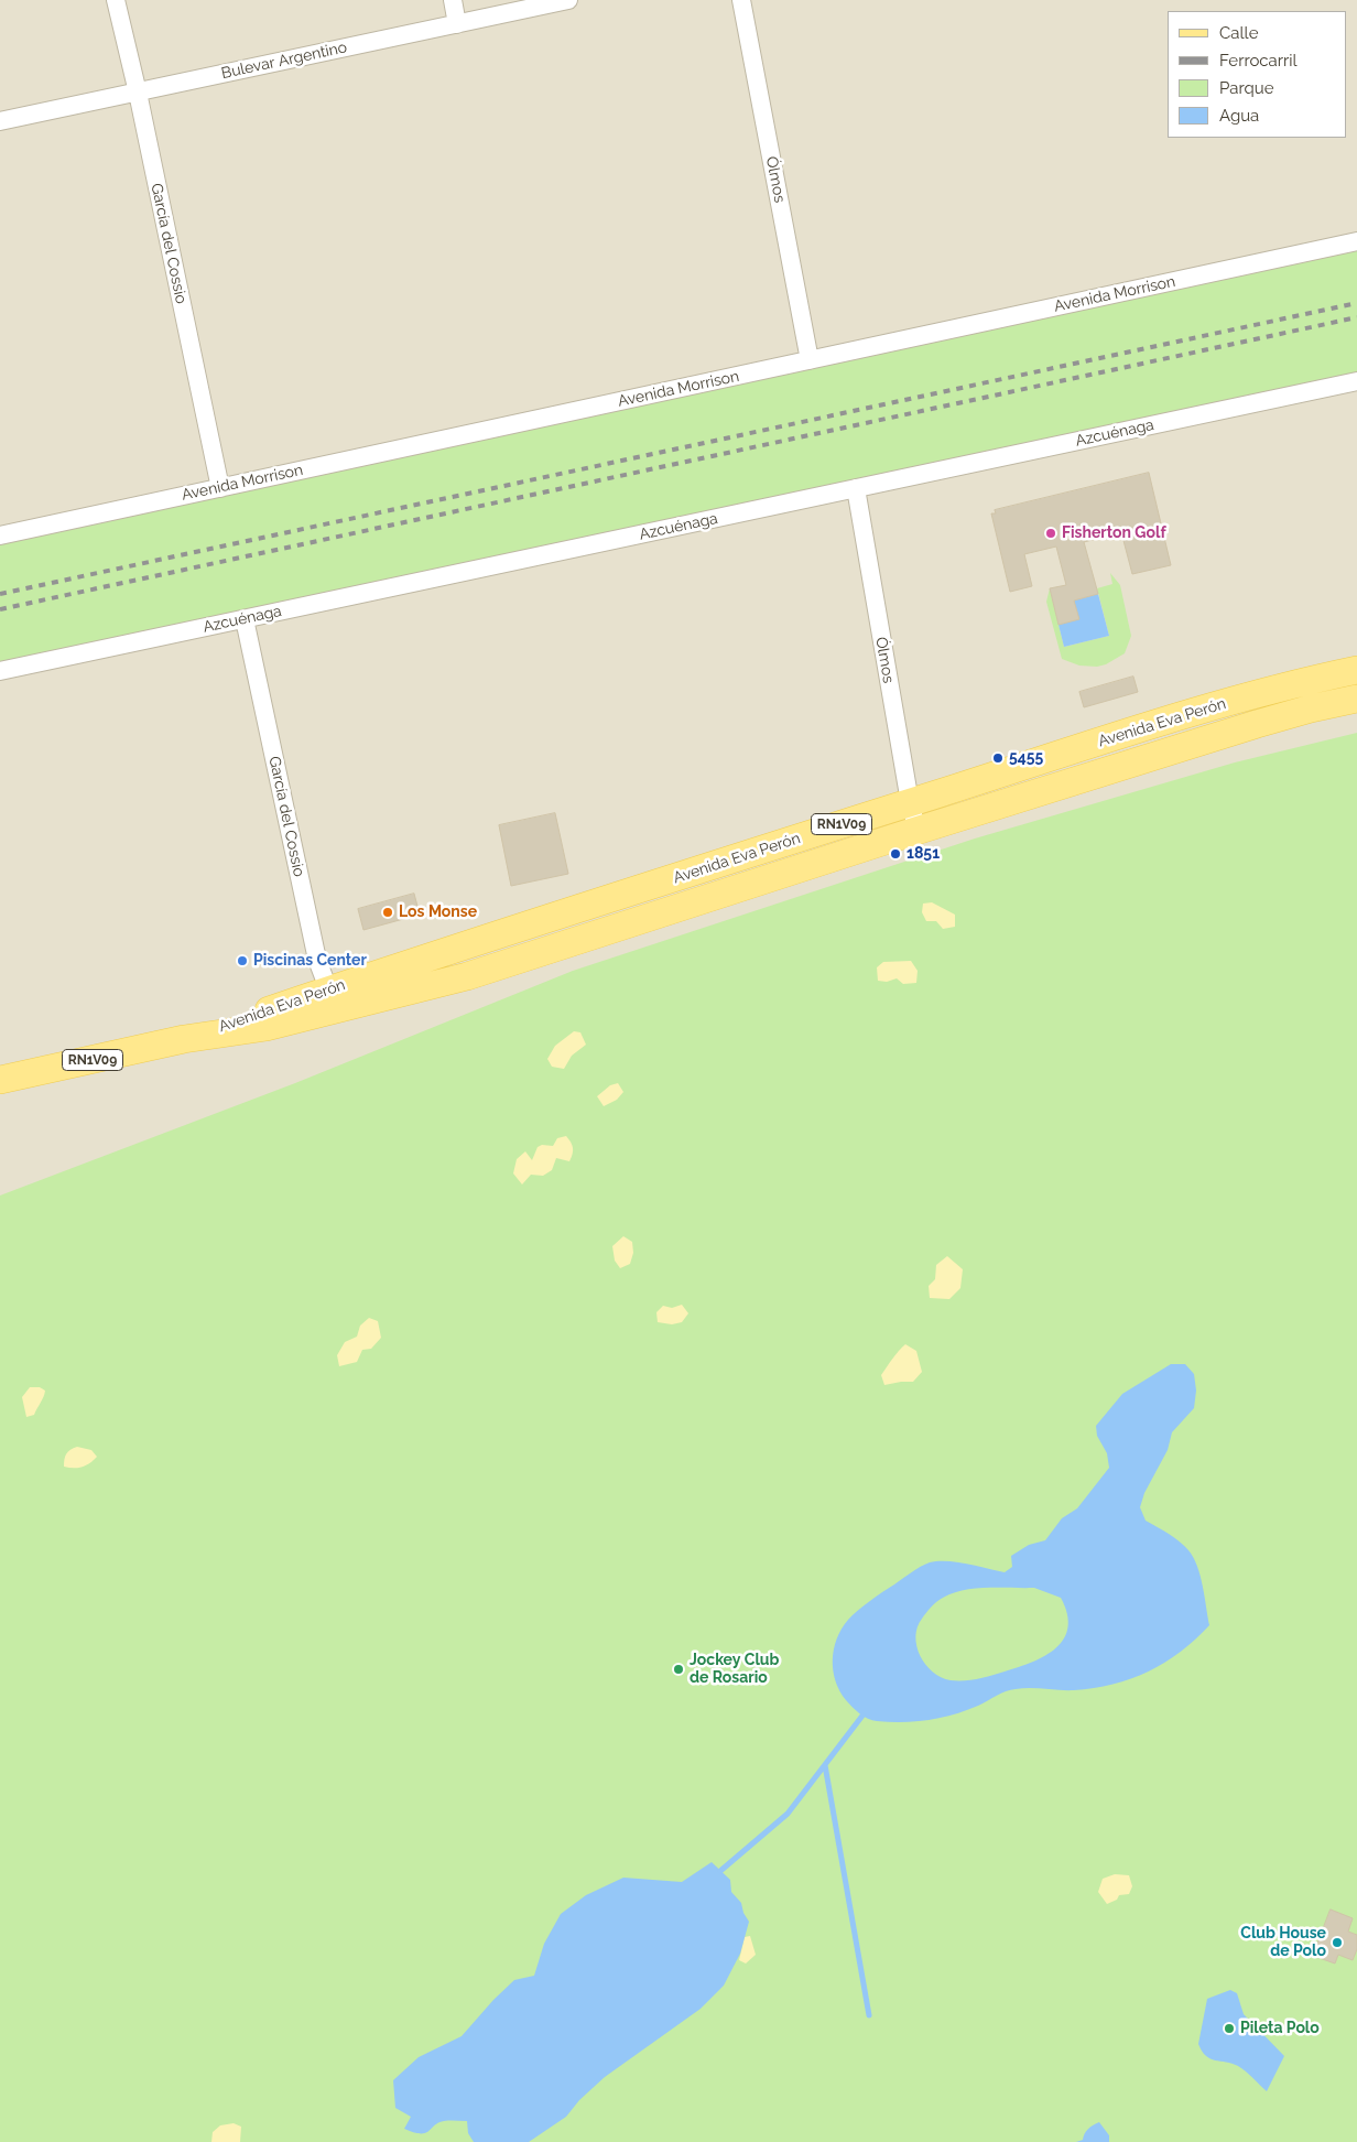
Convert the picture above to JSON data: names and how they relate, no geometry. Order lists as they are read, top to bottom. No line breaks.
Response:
{"streets":{"main road":["Avenida Eva Perón","RN1V09"],"street":["Bulevar Argentino","Ólmos","García del Cossio","Avenida Morrison","Azcuénaga"]},"crossings":[["Bulevar Argentino","García del Cossio"],["Ólmos","Avenida Morrison"],["Ólmos","Azcuénaga"],["Ólmos","Avenida Eva Perón"],["García del Cossio","Avenida Morrison"],["García del Cossio","Azcuénaga"],["García del Cossio","Avenida Eva Perón"]],"places":["Fisherton Golf","5455","1851","Los Monse","Piscinas Center","Jockey Club de Rosario","Club House de Polo","Pileta Polo"],"legend":["Calle","Ferrocarril","Parque","Agua"]}
